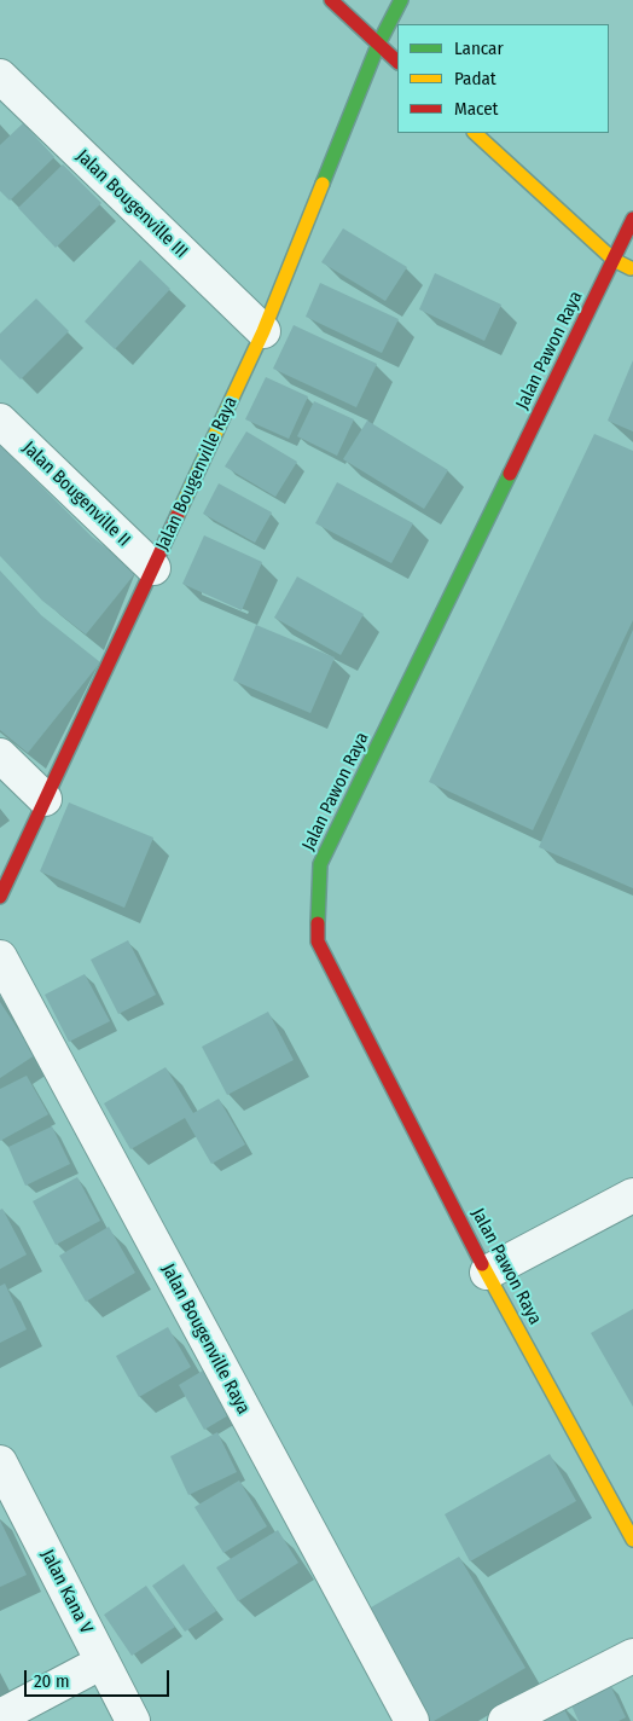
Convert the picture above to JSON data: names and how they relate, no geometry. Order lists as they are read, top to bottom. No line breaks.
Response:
{"streets":{"street":["Jalan Bougenville III","Jalan Pawon Raya","Jalan Bougenville Raya","Jalan Bougenville II","Jalan Kana V"]},"crossings":[["Jalan Bougenville III","Jalan Bougenville Raya"],["Jalan Bougenville Raya","Jalan Bougenville II"]],"legend":["Lancar","Padat","Macet"],"scale_bar":"20 m"}
